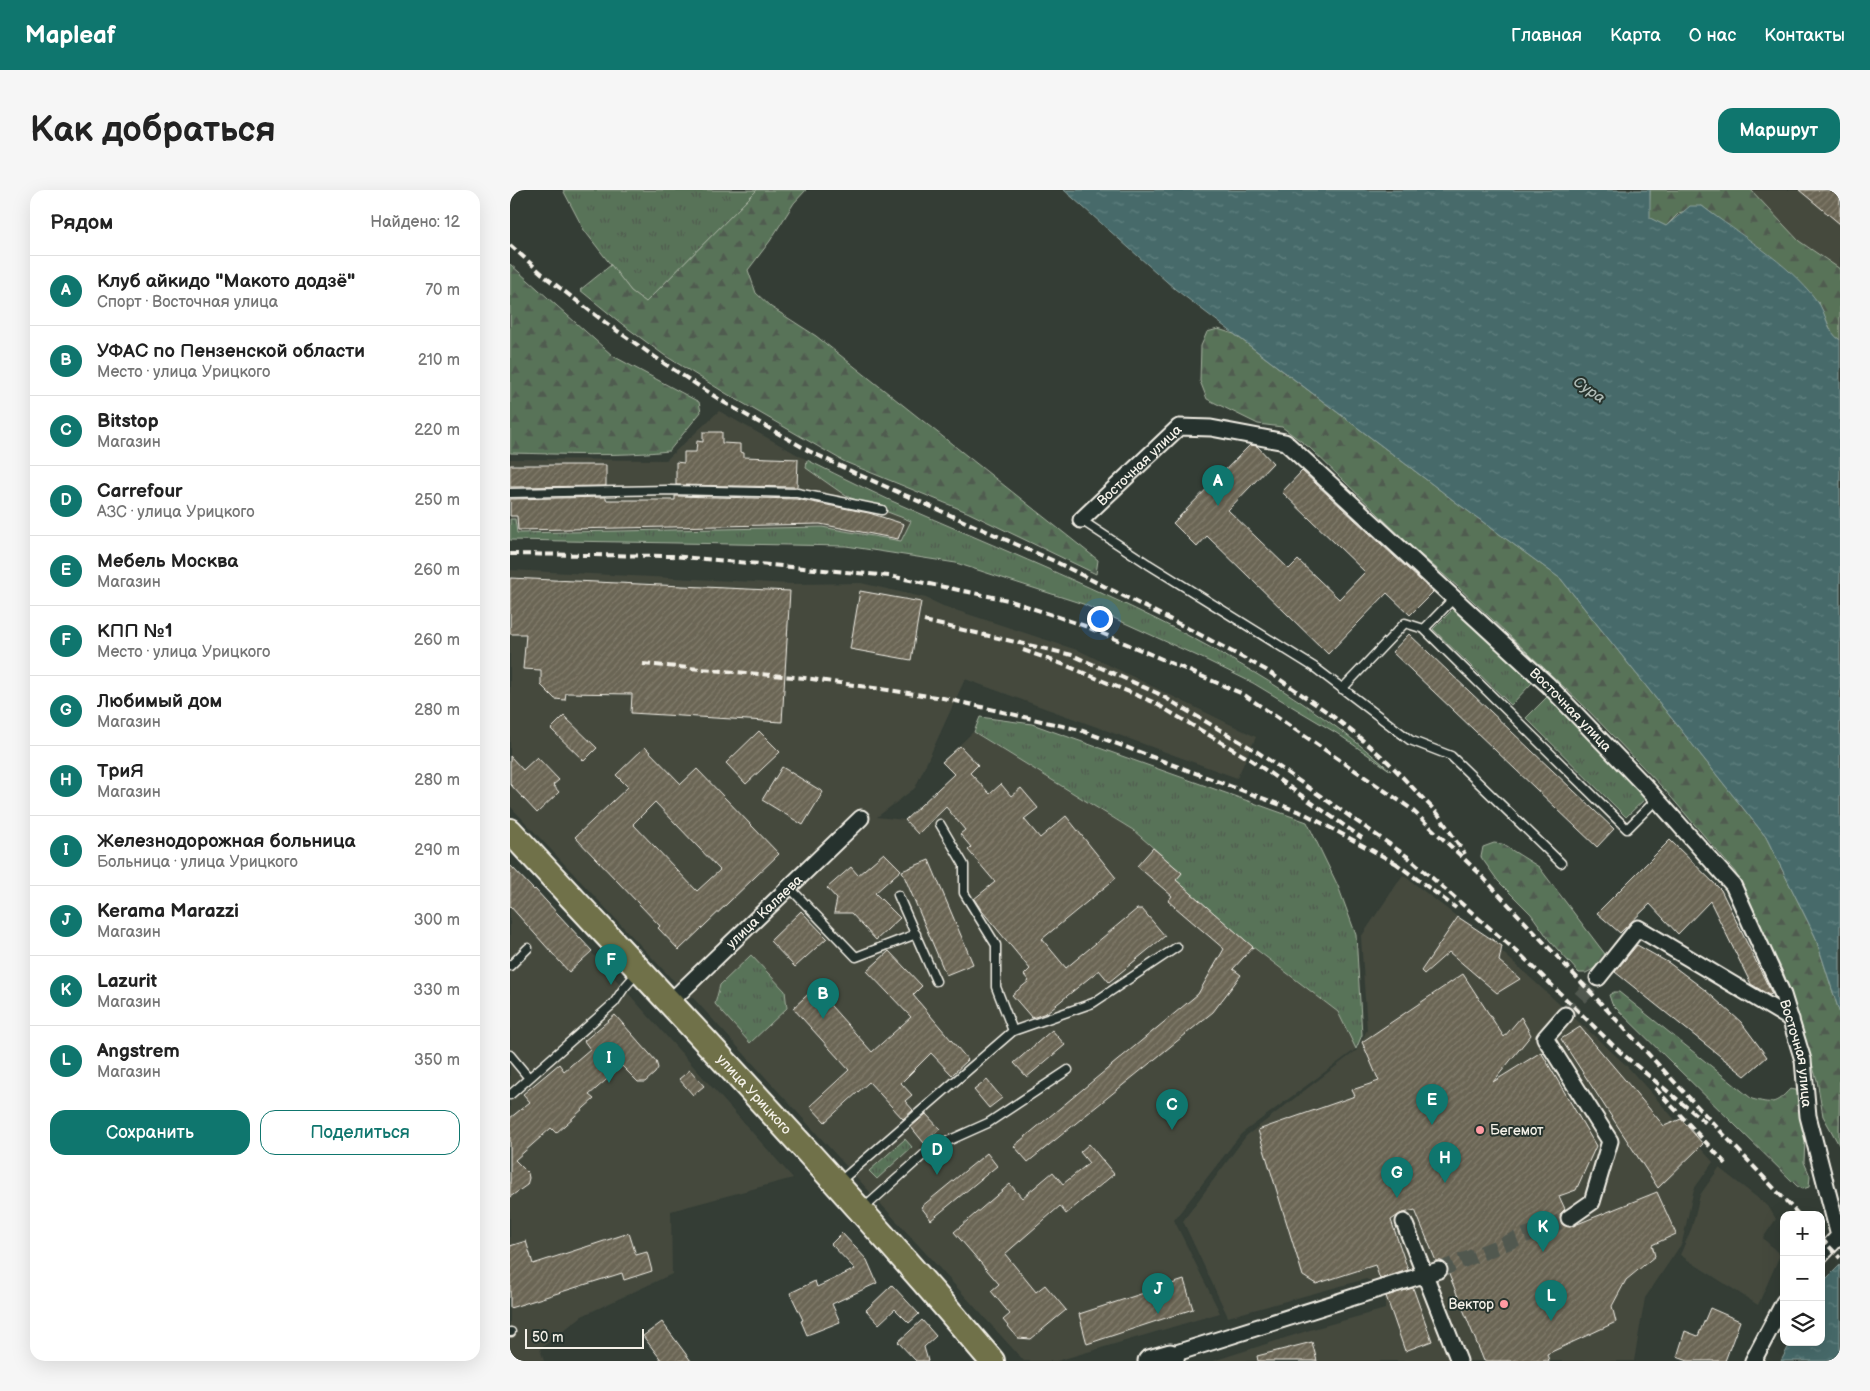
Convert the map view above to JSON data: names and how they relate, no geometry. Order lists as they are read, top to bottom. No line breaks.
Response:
{"streets":{"main road":["улица Урицкого"],"street":["Восточная улица","улица Каляева"]},"crossings":[["улица Каляева","улица Урицкого"]],"water":["Сура"],"places":["Бегемот","Вектор"],"scale_bar":"50 m","page":{"header":"Mapleaf","nav":["Главная","Карта","О нас","Контакты"],"buttons":["Маршрут",["Сохранить","Поделиться"]],"title":"Как добраться","heading":["Рядом","Найдено: 12"],"list":[{"mark":"A","name":"Клуб айкидо \"Макото додзё\"","note":"Спорт · Восточная улица","value":"70 m"},{"mark":"B","name":"УФАС по Пензенской области","note":"Место · улица Урицкого","value":"210 m"},{"mark":"C","name":"Bitstop","note":"Магазин","value":"220 m"},{"mark":"D","name":"Carrefour","note":"АЗС · улица Урицкого","value":"250 m"},{"mark":"E","name":"Мебель Москва","note":"Магазин","value":"260 m"},{"mark":"F","name":"КПП №1","note":"Место · улица Урицкого","value":"260 m"},{"mark":"G","name":"Любимый дом","note":"Магазин","value":"280 m"},{"mark":"H","name":"ТриЯ","note":"Магазин","value":"280 m"},{"mark":"I","name":"Железнодорожная больница","note":"Больница · улица Урицкого","value":"290 m"},{"mark":"J","name":"Kerama Marazzi","note":"Магазин","value":"300 m"},{"mark":"K","name":"Lazurit","note":"Магазин","value":"330 m"},{"mark":"L","name":"Angstrem","note":"Магазин","value":"350 m"}],"pins":["A","F","B","I","E","C","D","H","G","K","J","L"],"map_buttons":["+","−"],"scale":"50 m"}}
